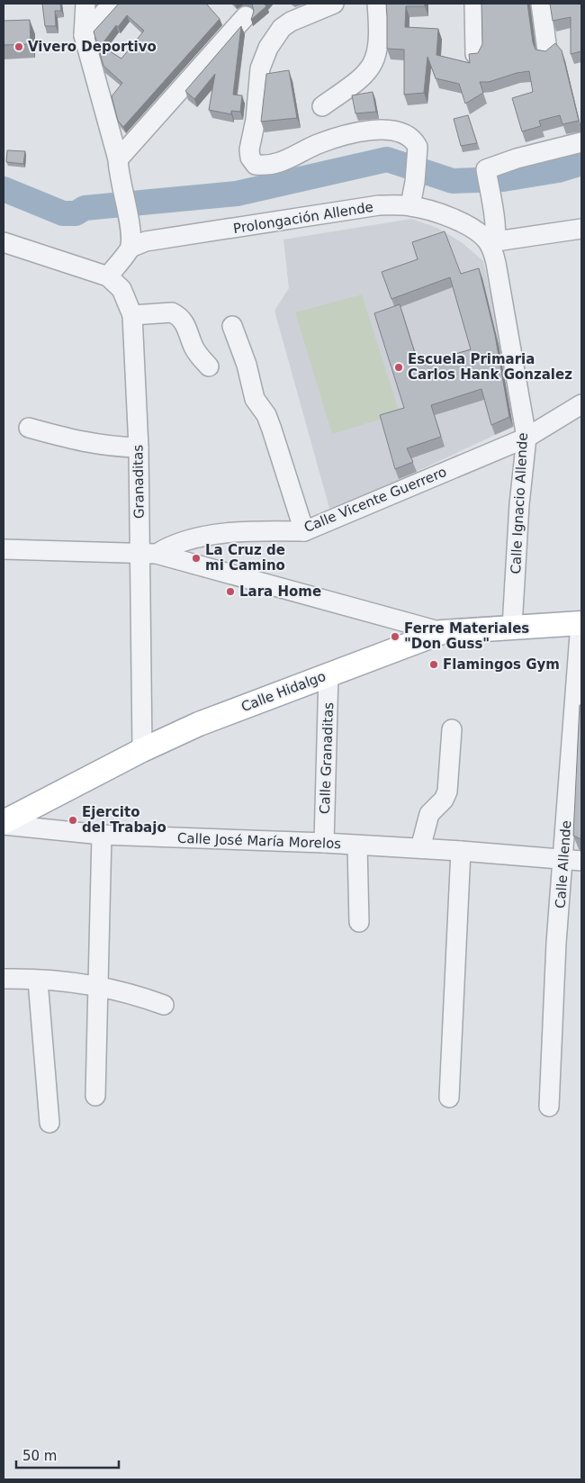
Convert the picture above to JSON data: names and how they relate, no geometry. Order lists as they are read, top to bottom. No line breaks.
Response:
{"streets":{"main road":["Calle Hidalgo"],"street":["Prolongación Allende","Granaditas","Calle Vicente Guerrero","Calle Ignacio Allende","Calle Granaditas","Calle José María Morelos","Calle Allende"]},"crossings":[["Prolongación Allende","Calle Ignacio Allende"],["Granaditas","Calle Vicente Guerrero"],["Granaditas","Calle Hidalgo"],["Calle Vicente Guerrero","Calle Ignacio Allende"],["Calle Ignacio Allende","Calle Hidalgo"],["Calle Hidalgo","Calle Granaditas"],["Calle Hidalgo","Calle José María Morelos"],["Calle Hidalgo","Calle Allende"],["Calle Granaditas","Calle José María Morelos"],["Calle José María Morelos","Calle Allende"]],"places":["Vivero Deportivo","Escuela Primaria Carlos Hank Gonzalez","La Cruz de mi Camino","Lara Home","Ferre Materiales \"Don Guss\"","Flamingos Gym","Ejercito del Trabajo"],"scale_bar":"50 m"}
